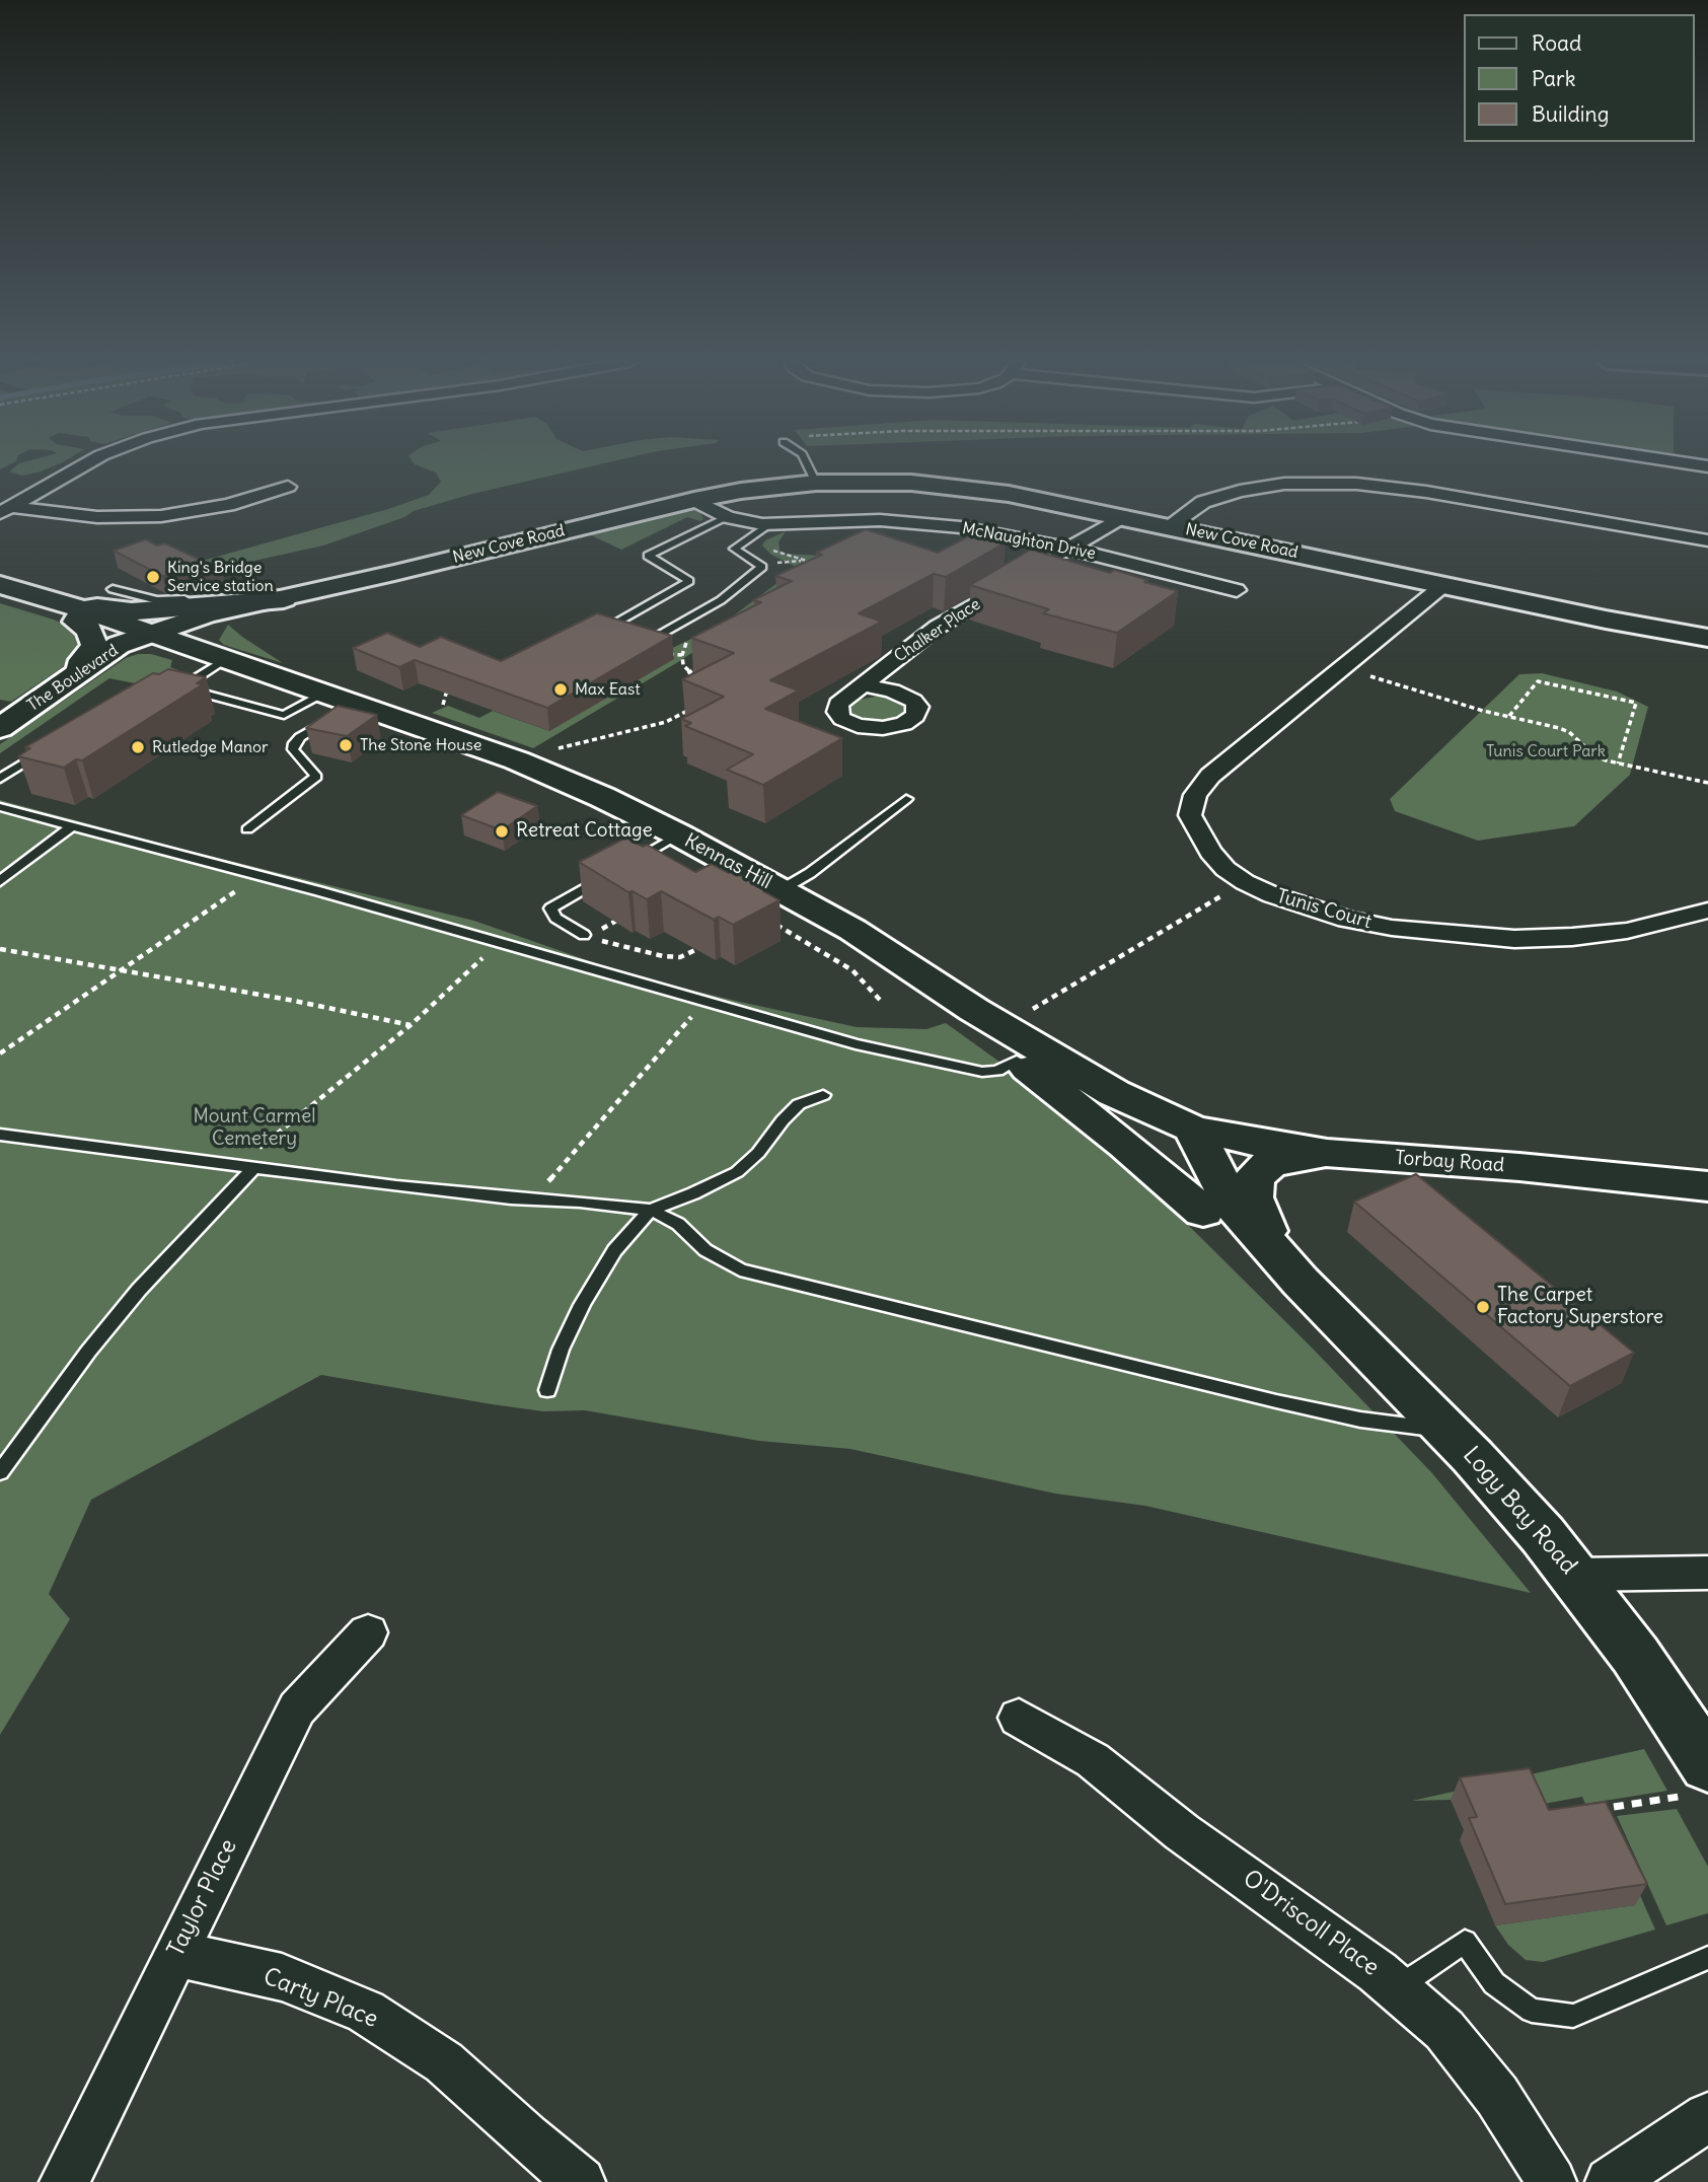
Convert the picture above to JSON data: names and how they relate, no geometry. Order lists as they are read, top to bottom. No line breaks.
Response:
{"streets":{"main road":["New Cove Road","The Boulevard","Kennas Hill","Torbay Road","Logy Bay Road"],"street":["McNaughton Drive","Chalker Place","Tunis Court","Taylor Place","O'Driscoll Place","Carty Place"]},"crossings":[["McNaughton Drive","New Cove Road"],["New Cove Road","The Boulevard"],["New Cove Road","Kennas Hill"],["New Cove Road","Tunis Court"],["The Boulevard","Kennas Hill"],["Kennas Hill","Torbay Road"],["Kennas Hill","Logy Bay Road"],["Torbay Road","Logy Bay Road"],["Taylor Place","Carty Place"]],"parks":["Tunis Court Park","Mount Carmel Cemetery"],"places":["King's Bridge Service station","Max East","The Stone House","Rutledge Manor","Retreat Cottage","The Carpet Factory Superstore"],"legend":["Road","Park","Building"]}
